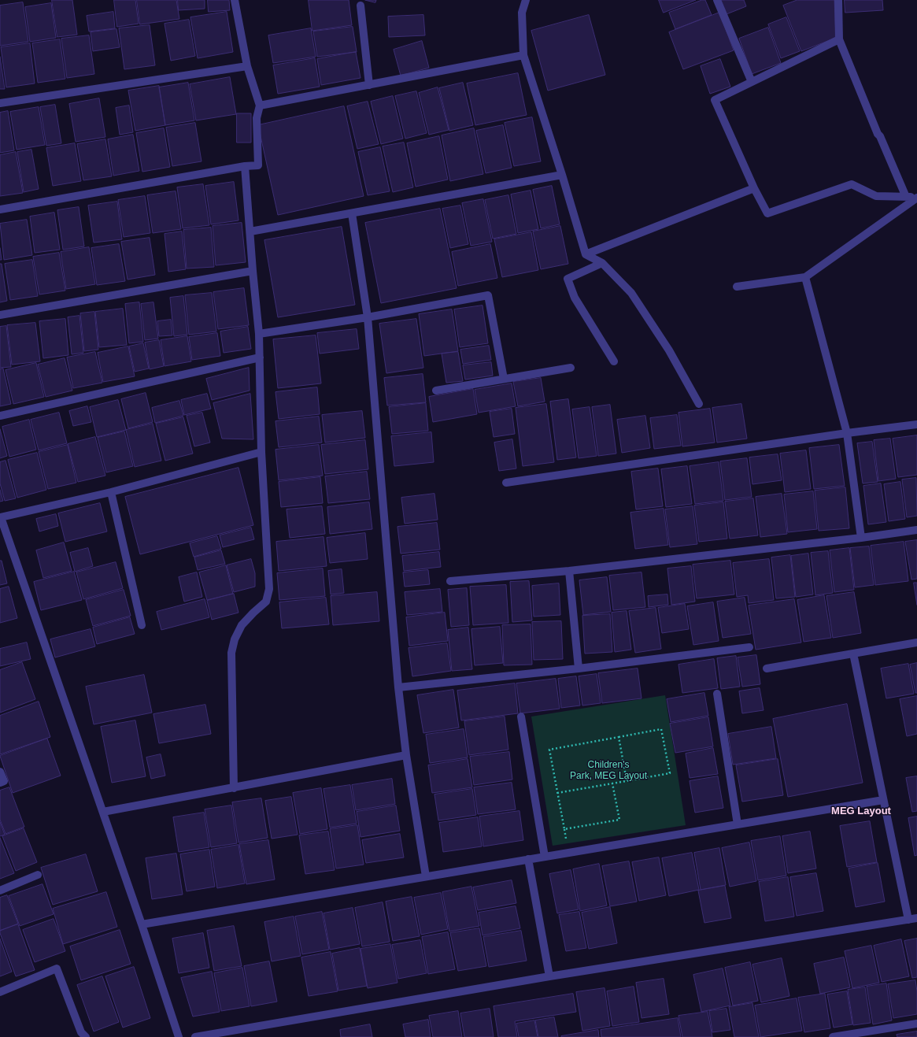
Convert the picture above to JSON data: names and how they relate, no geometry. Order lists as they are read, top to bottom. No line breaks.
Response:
{"districts":["MEG Layout"],"parks":["Children's Park, MEG Layout"]}
